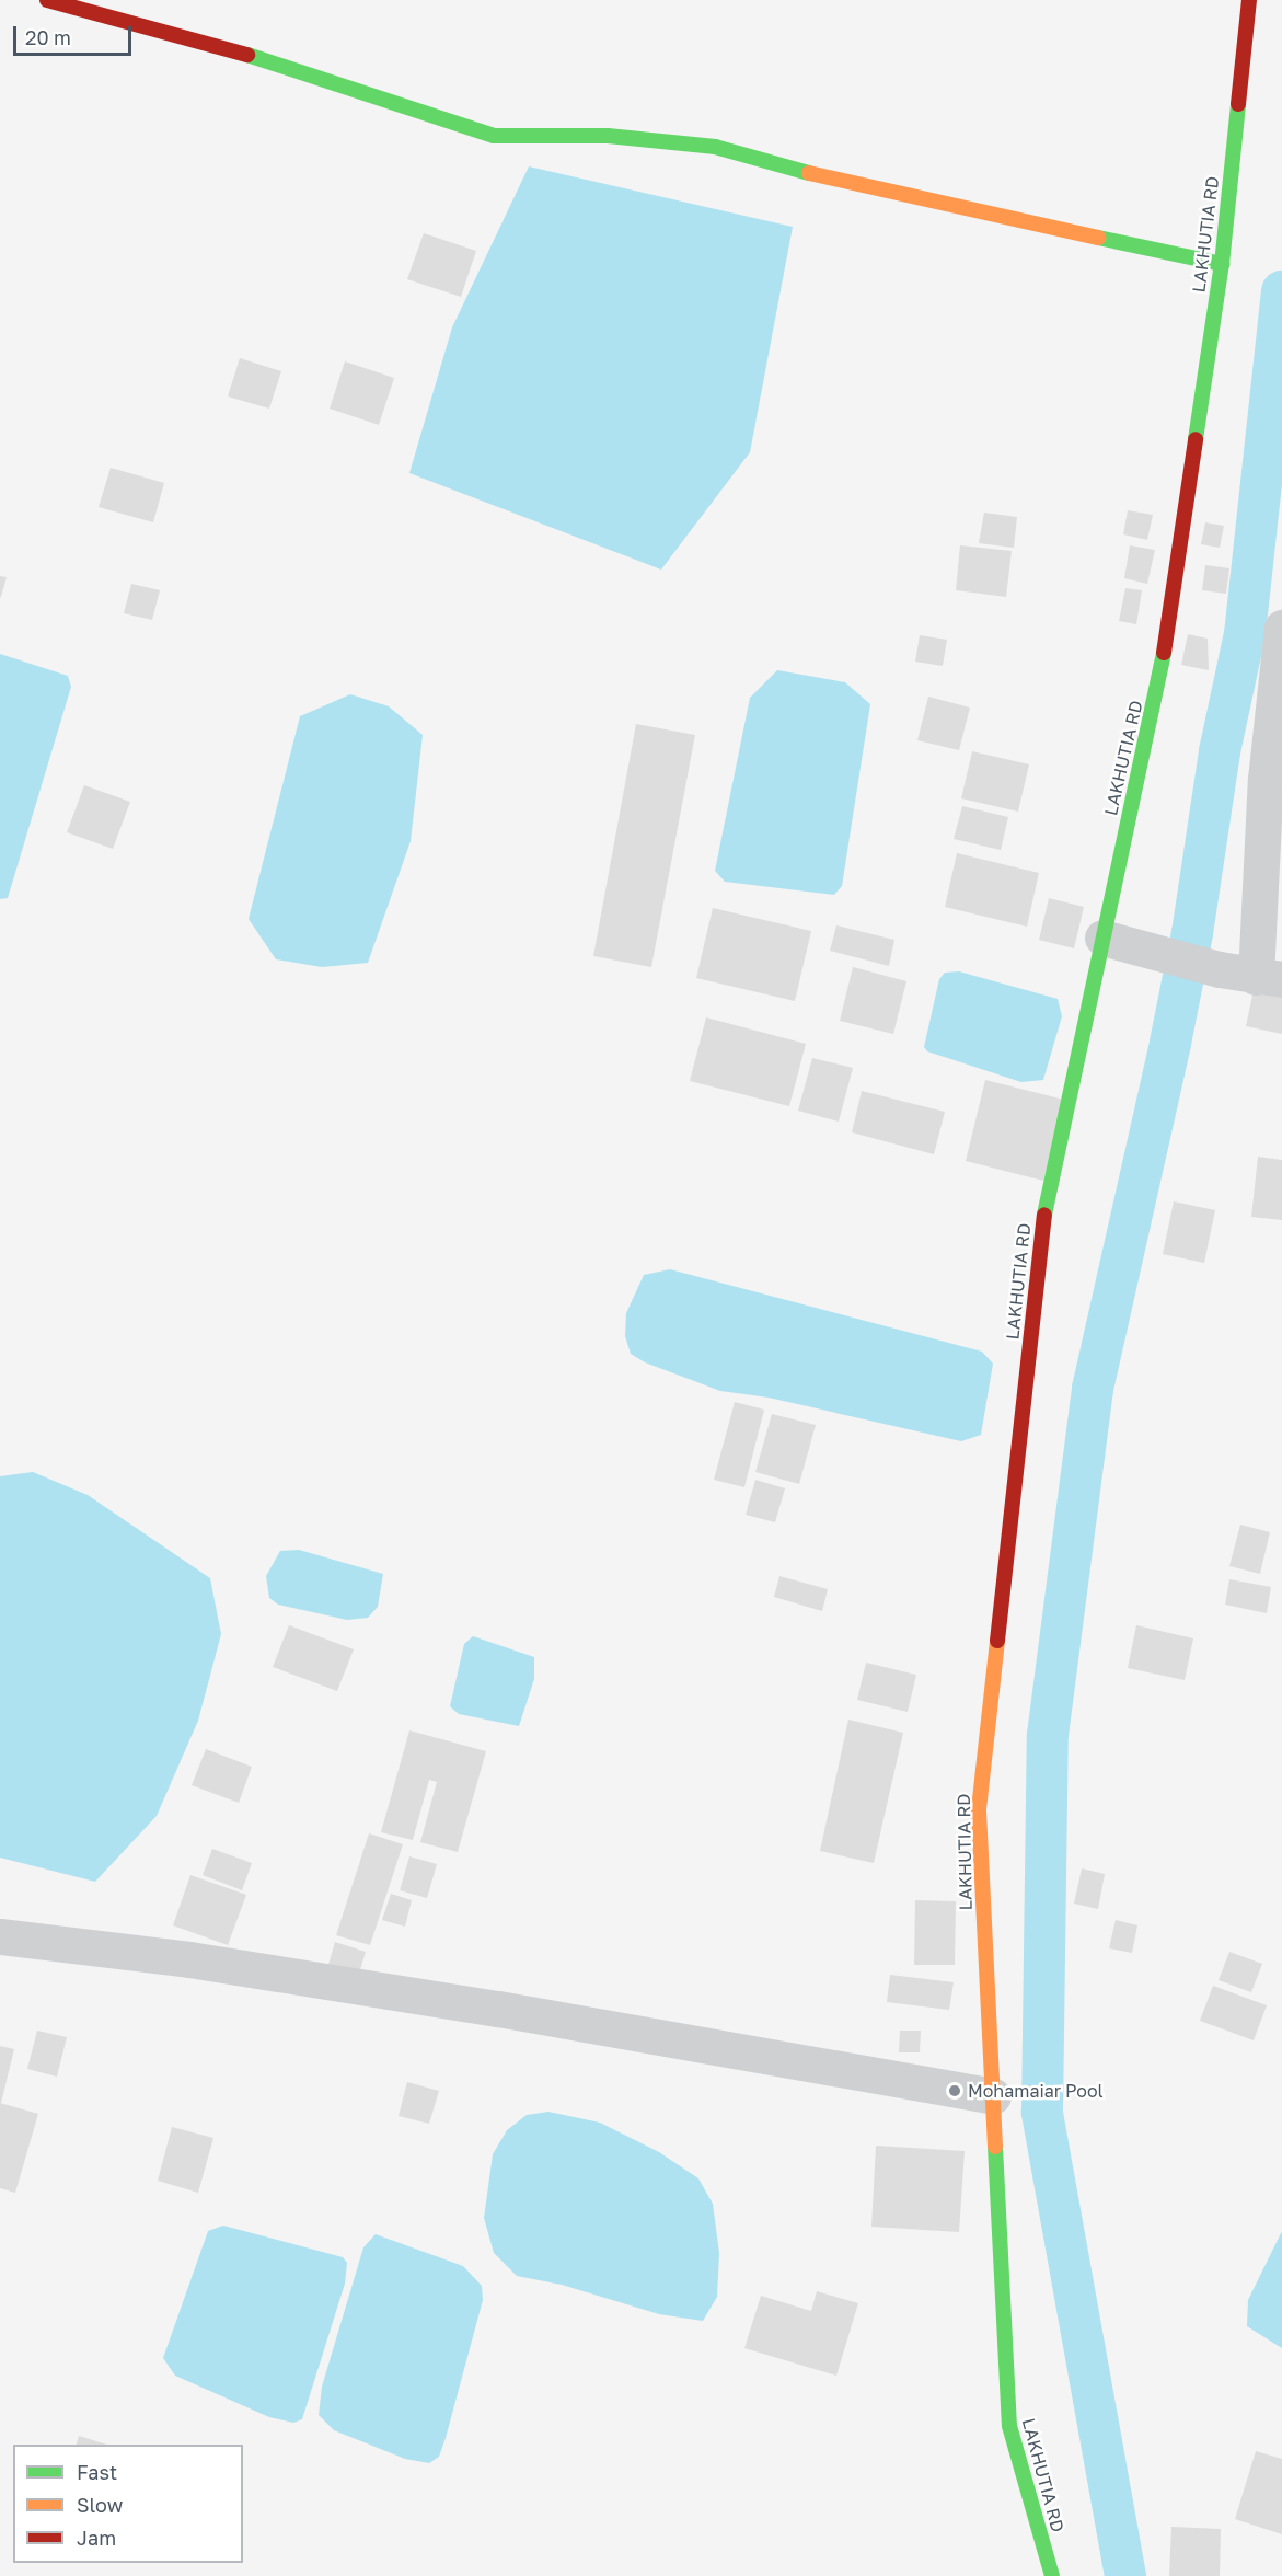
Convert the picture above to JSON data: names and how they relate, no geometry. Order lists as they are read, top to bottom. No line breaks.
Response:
{"streets":{"street":["LAKHUTIA RD"]},"places":["Mohamaiar Pool"],"legend":["Fast","Slow","Jam"],"scale_bar":"20 m"}
